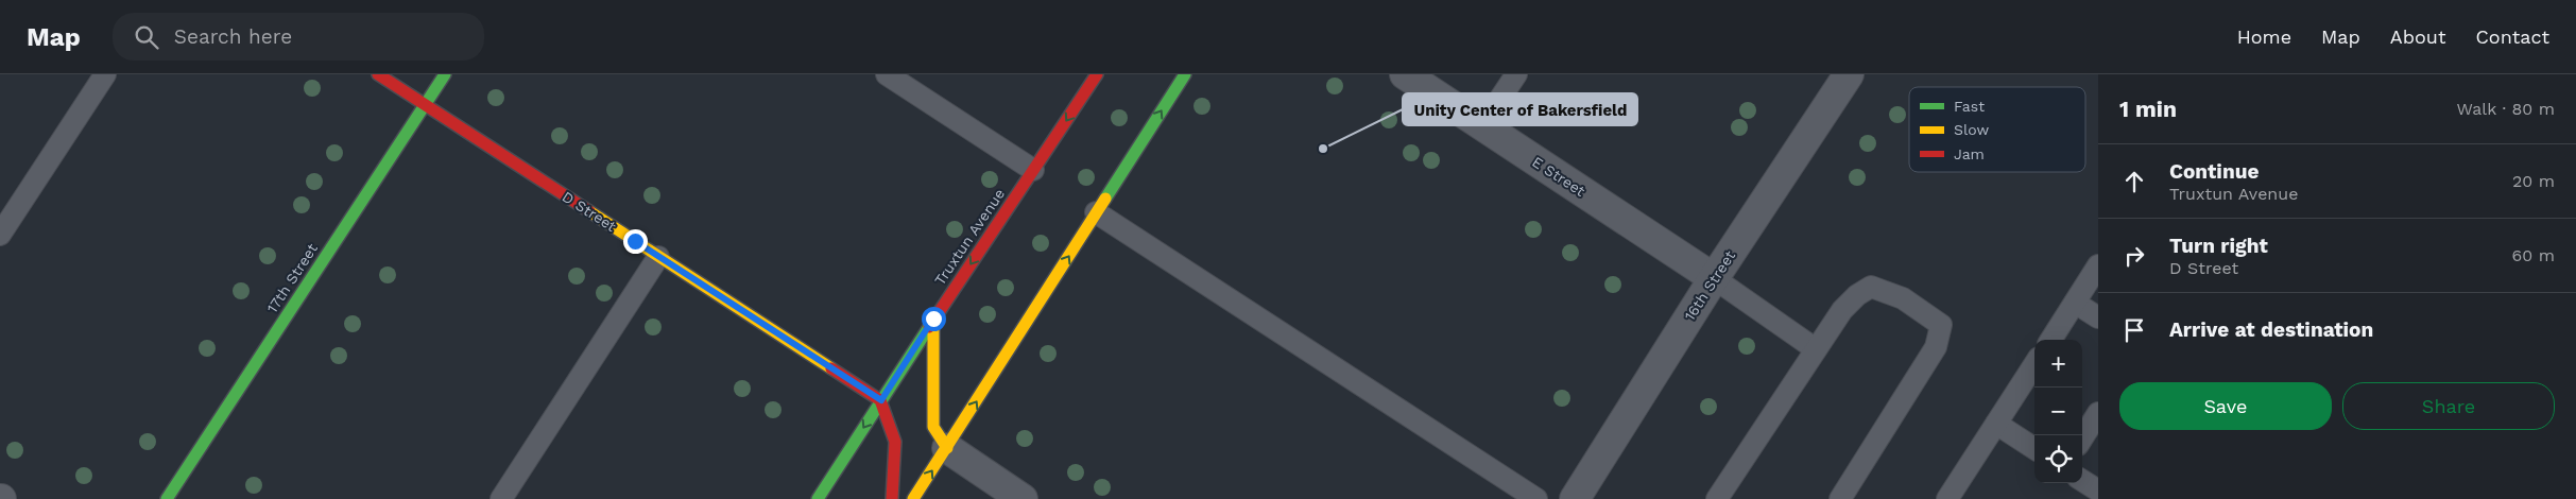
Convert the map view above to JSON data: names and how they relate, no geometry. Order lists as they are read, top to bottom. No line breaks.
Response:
{"streets":{"main road":["D Street","Truxtun Avenue","17th Street"],"street":["E Street","16th Street"]},"crossings":[["E Street","16th Street"],["D Street","Truxtun Avenue"],["D Street","17th Street"]],"places":["Unity Center of Bakersfield"],"legend":["Fast","Slow","Jam"],"page":{"header":"Map","search":"Search here","nav":["Home","Map","About","Contact"],"heading":["1 min","Walk · 80 m"],"list":[["Continue","Truxtun Avenue","20 m"],["Turn right","D Street","60 m"],"Arrive at destination"],"map_buttons":["+","−"],"buttons":["Save","Share"]}}
